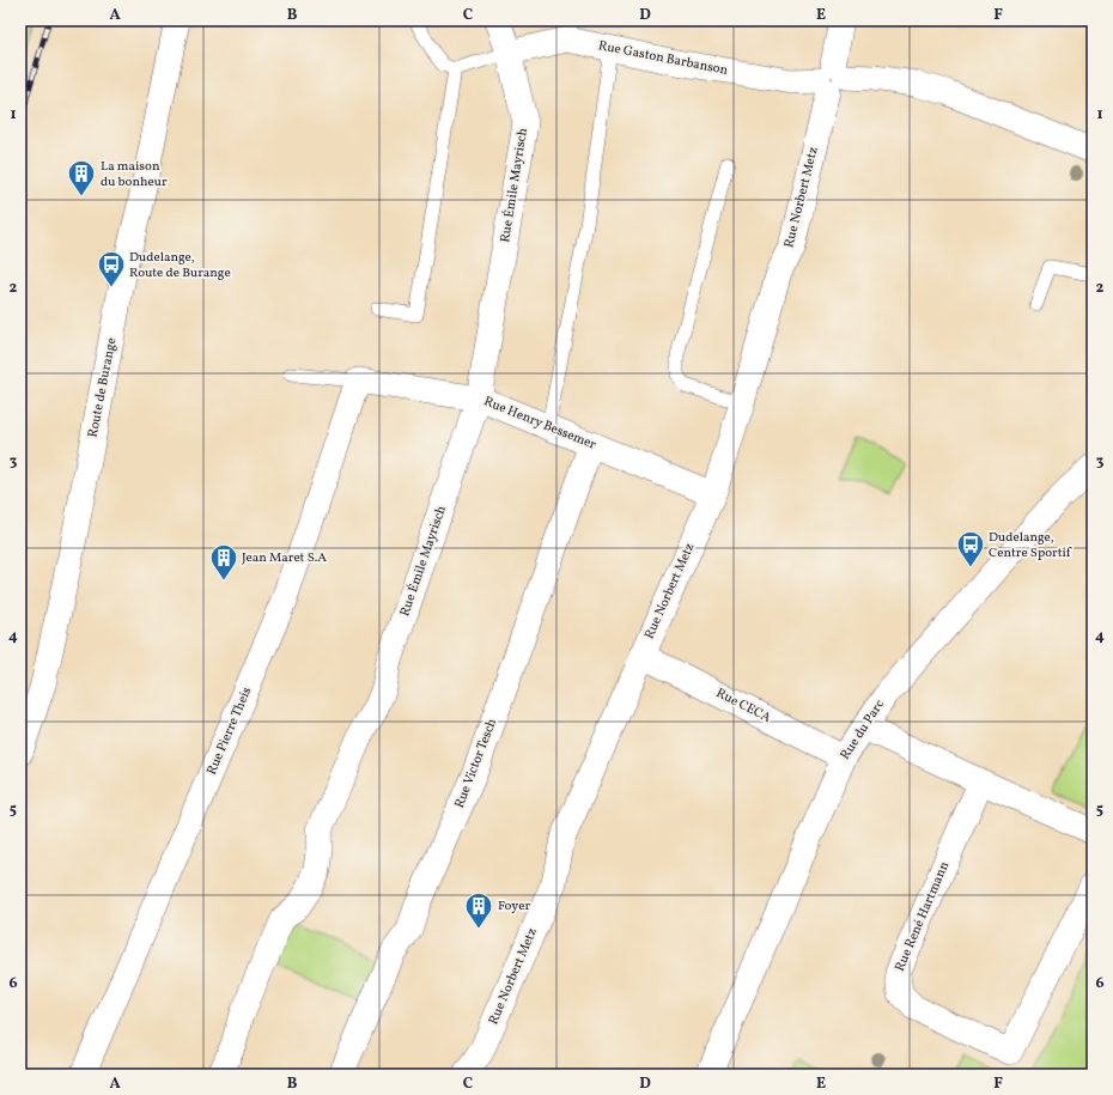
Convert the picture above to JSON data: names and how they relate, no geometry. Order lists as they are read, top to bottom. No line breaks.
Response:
{"streets":{"street":["Rue Gaston Barbanson","Rue Émile Mayrisch","Rue Norbert Metz","Route de Burange","Rue Henry Bessemer","Rue CECA","Rue du Parc","Rue Pierre Theis","Rue Victor Tesch","Rue René Hartmann"]},"crossings":[["Rue Gaston Barbanson","Rue Émile Mayrisch"],["Rue Gaston Barbanson","Rue Norbert Metz"],["Rue Émile Mayrisch","Rue Henry Bessemer"],["Rue Norbert Metz","Rue Henry Bessemer"],["Rue Norbert Metz","Rue CECA"],["Rue Henry Bessemer","Rue Pierre Theis"],["Rue Henry Bessemer","Rue Victor Tesch"],["Rue CECA","Rue du Parc"]],"places":{"building":["La maison du bonheur","Jean Maret S.A","Foyer"],"bus stop":["Dudelange, Route de Burange","Dudelange, Centre Sportif"]},"grid":{"columns":["A","B","C","D","E","F"],"rows":["1","2","3","4","5","6"]}}
